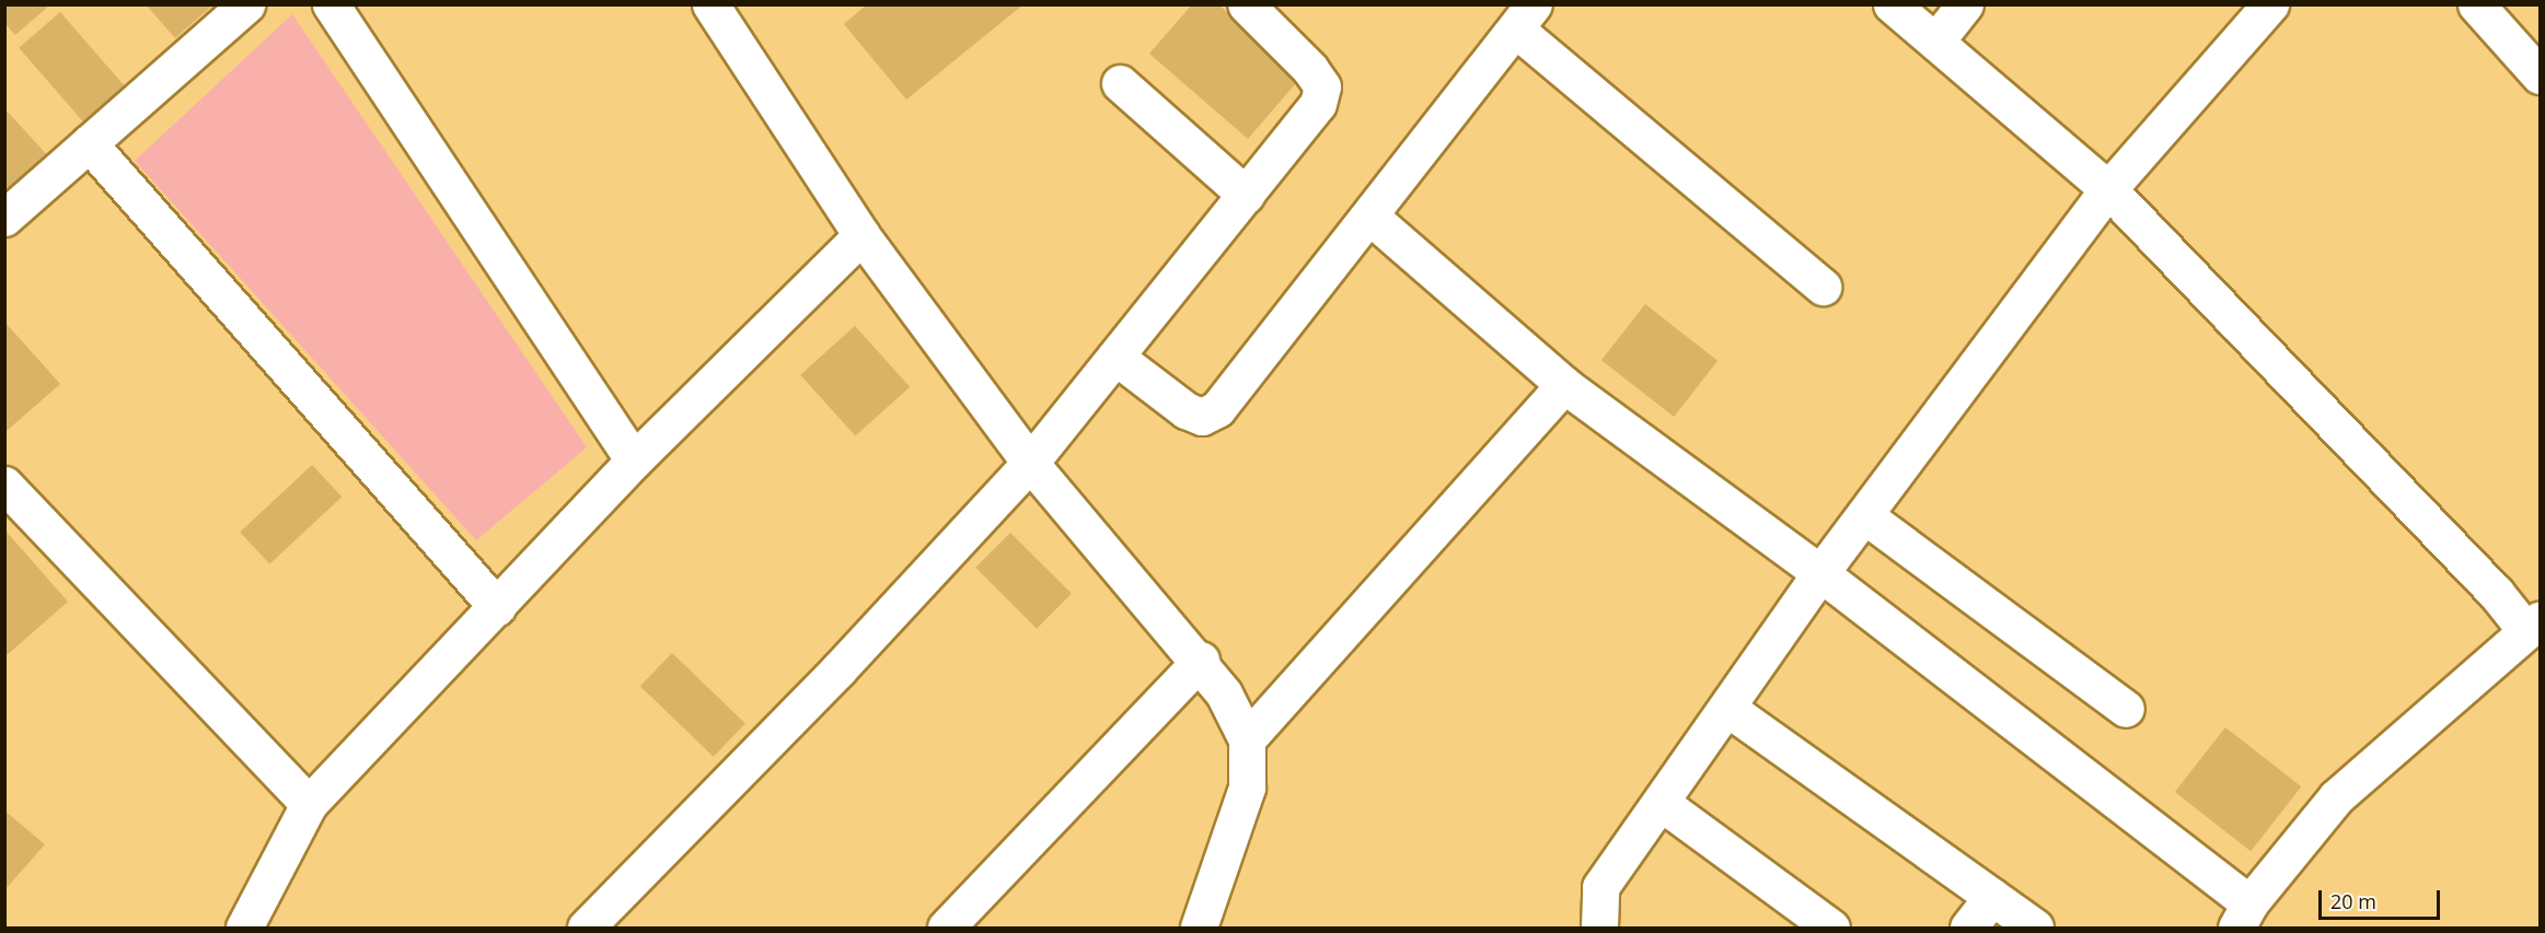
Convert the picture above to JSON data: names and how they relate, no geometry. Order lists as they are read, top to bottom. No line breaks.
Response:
{"scale_bar":"20 m"}
